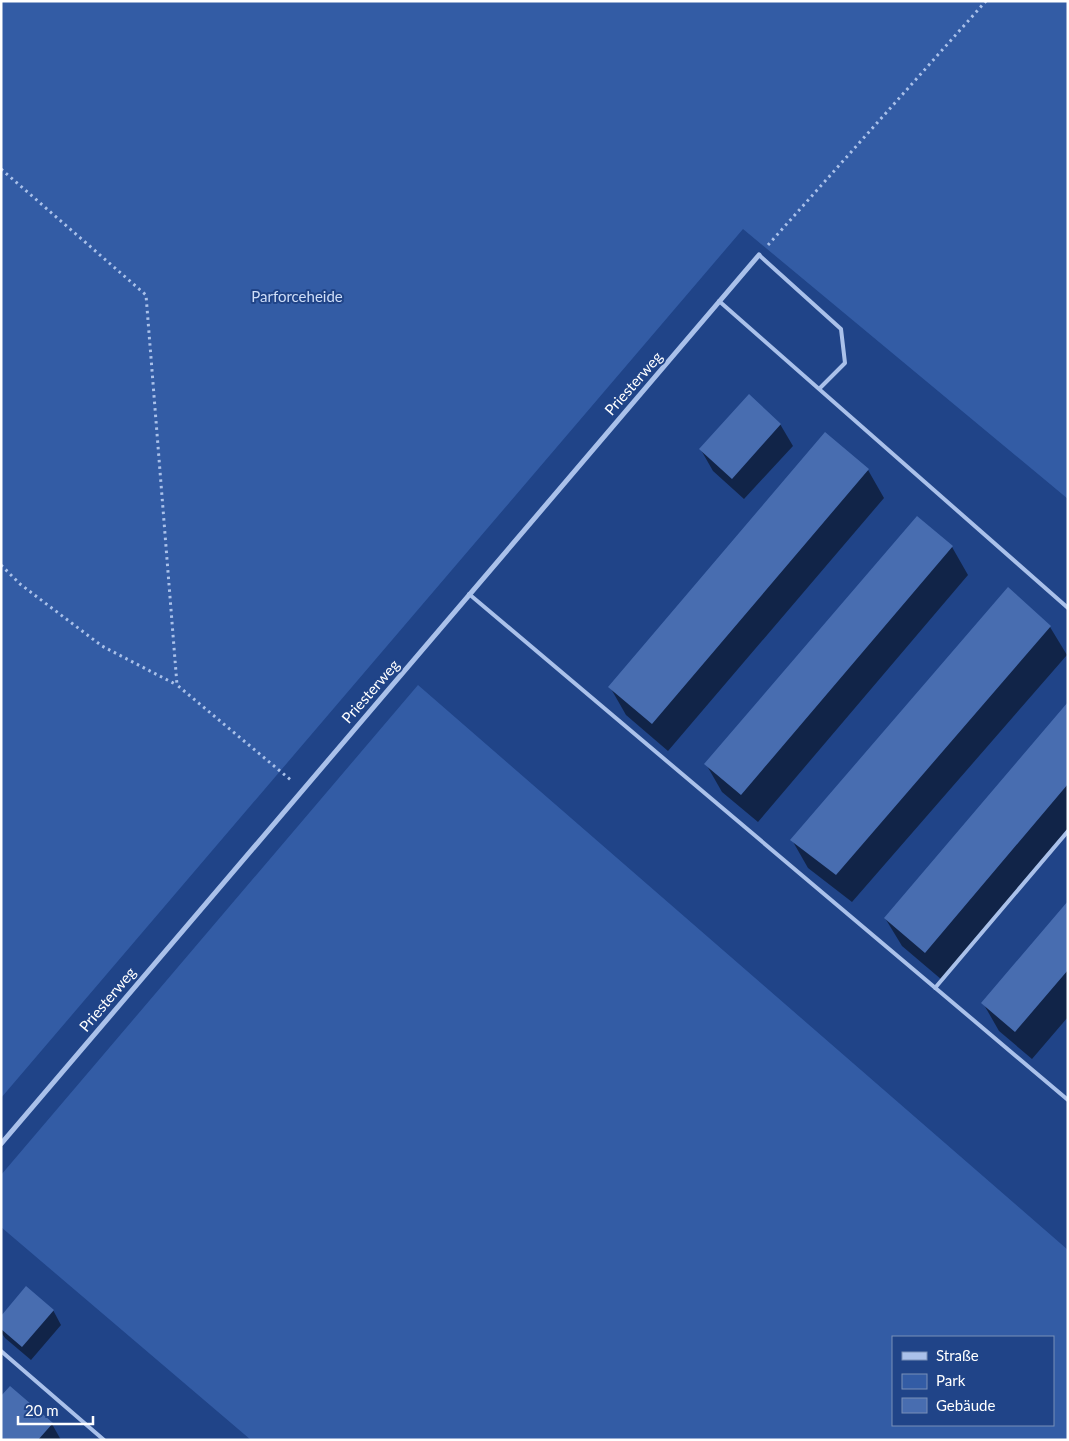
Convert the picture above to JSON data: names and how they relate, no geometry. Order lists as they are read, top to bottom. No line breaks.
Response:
{"streets":{"street":["Priesterweg"]},"parks":["Parforceheide"],"legend":["Straße","Park","Gebäude"],"scale_bar":"20 m"}
